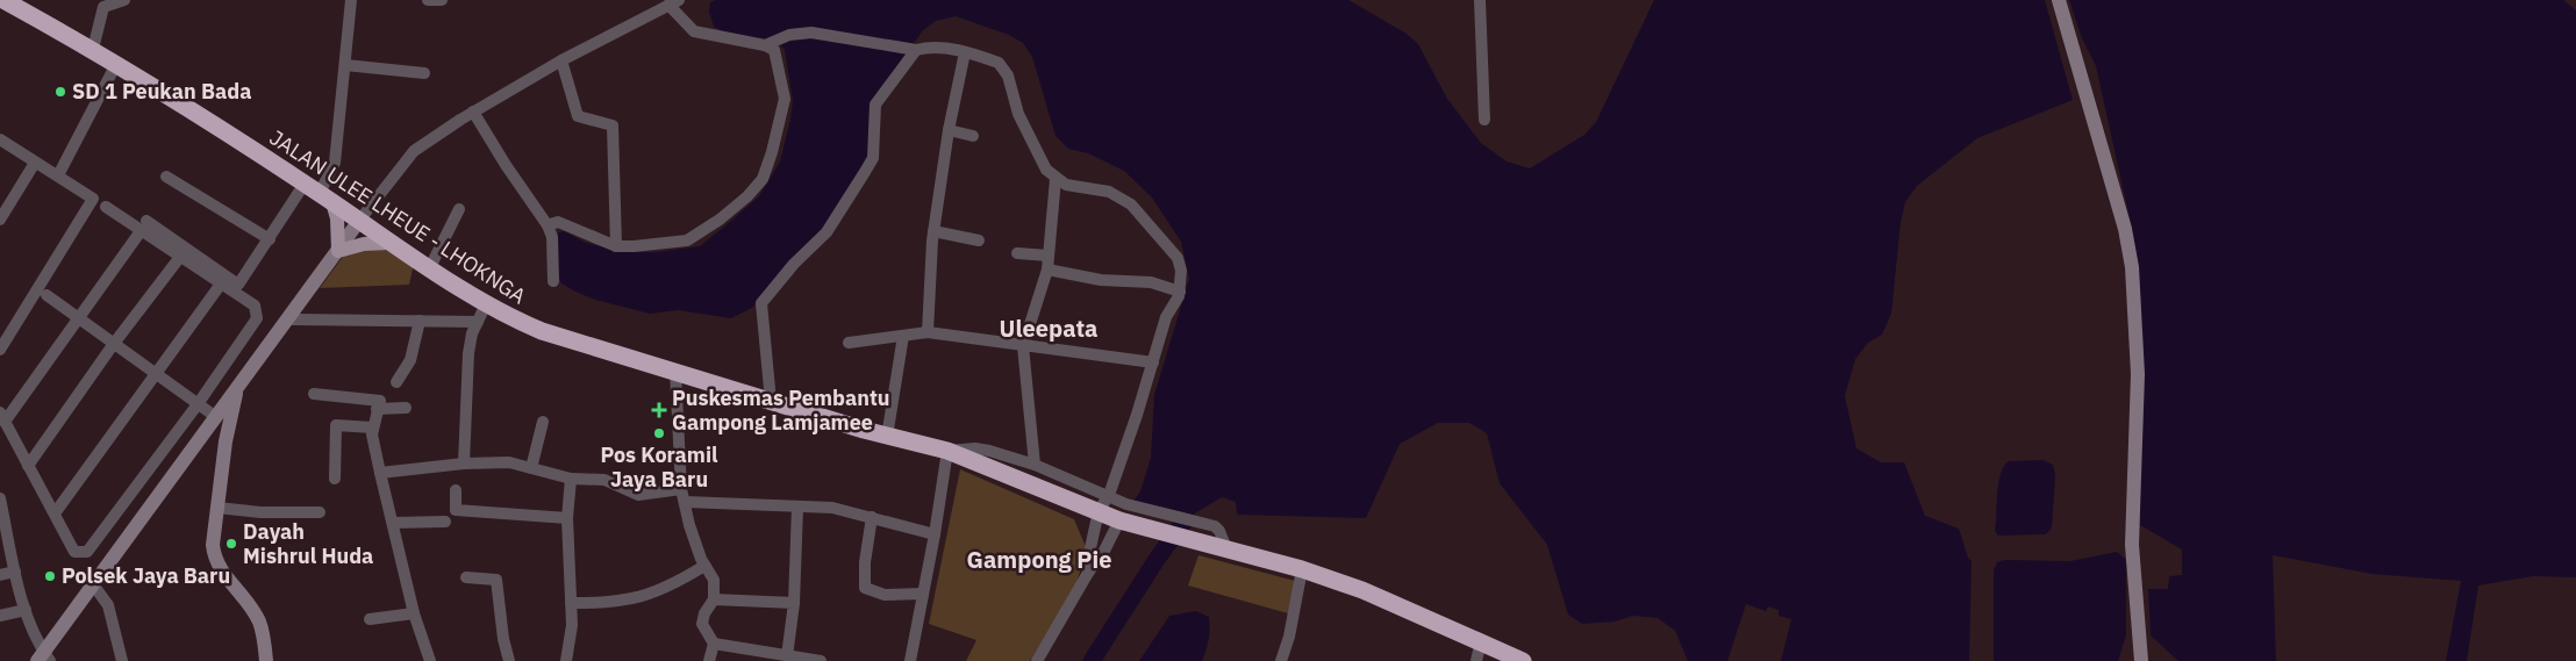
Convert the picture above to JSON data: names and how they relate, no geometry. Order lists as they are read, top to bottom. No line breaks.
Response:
{"streets":{"highway":["JALAN ULEE LHEUE - LHOKNGA"]},"districts":["Uleepata","Gampong Pie"],"places":{"other":["SD 1 Peukan Bada","Pos Koramil Jaya Baru","Dayah Mishrul Huda","Polsek Jaya Baru"],"health":["Puskesmas Pembantu Gampong Lamjamee"]}}
